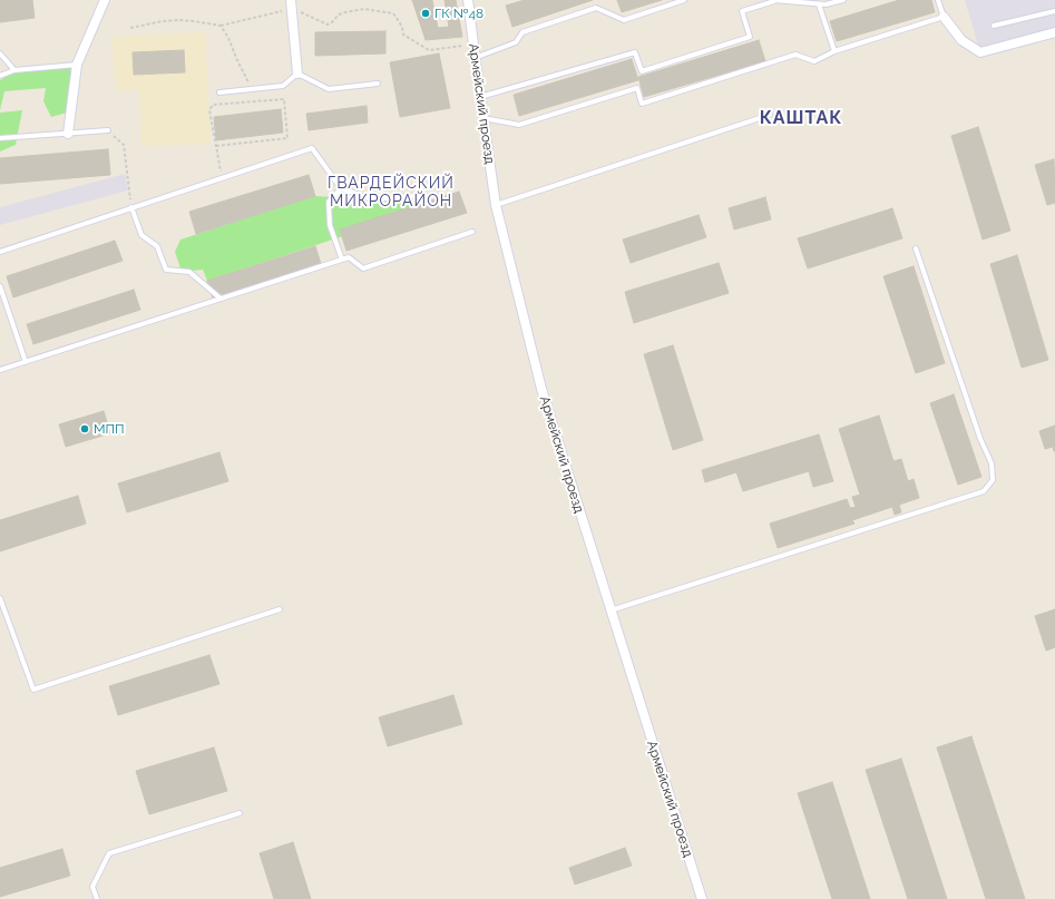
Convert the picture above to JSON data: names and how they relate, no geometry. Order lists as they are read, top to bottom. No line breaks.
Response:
{"streets":{"street":["Армейский проезд"]},"districts":["КАШТАК","ГВАРДЕЙСКИЙ МИКРОРАЙОН"],"places":["ГК №48","МПП"]}
